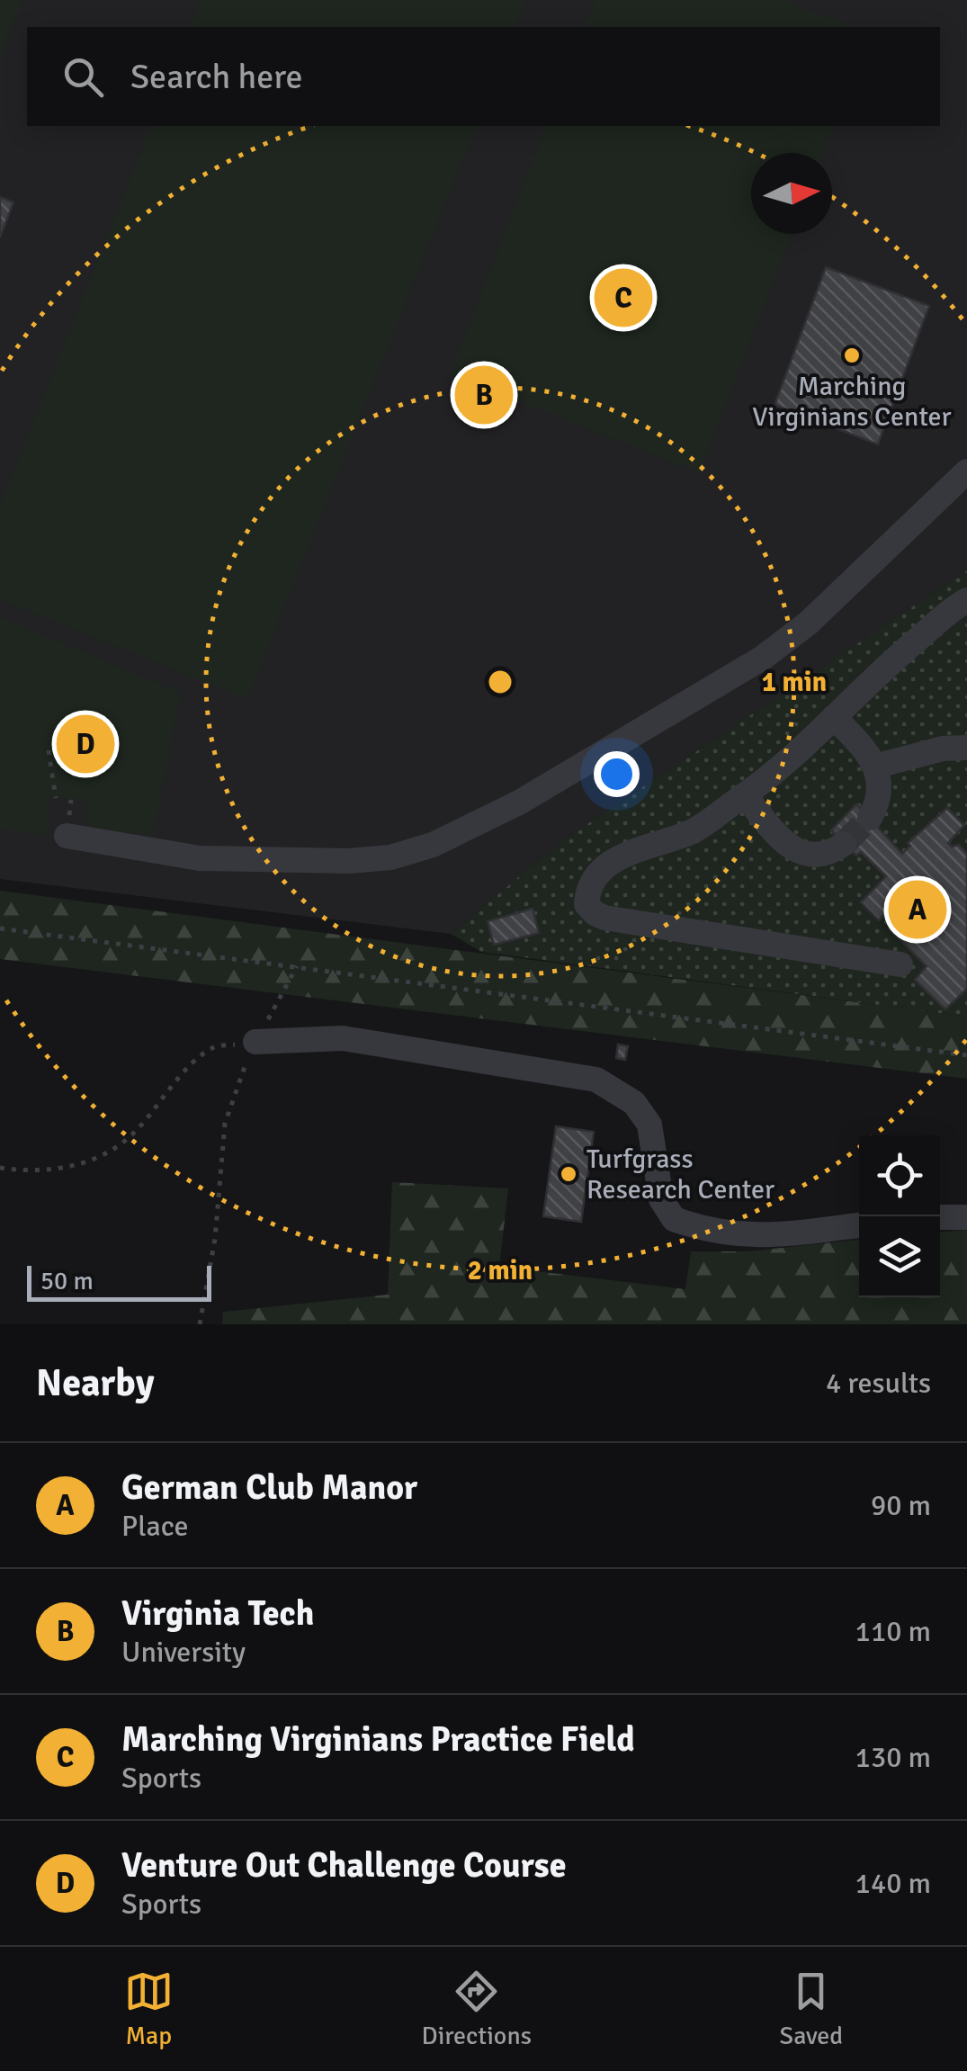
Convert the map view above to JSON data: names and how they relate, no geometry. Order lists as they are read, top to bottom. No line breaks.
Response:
{"places":["Marching Virginians Center","Turfgrass Research Center"],"scale_bar":"50 m","north":"right","page":{"search":"Search here","pins":["C","B","D","A"],"scale":"50 m","heading":["Nearby","4 results"],"list":[{"mark":"A","name":"German Club Manor","note":"Place","value":"90 m"},{"mark":"B","name":"Virginia Tech","note":"University","value":"110 m"},{"mark":"C","name":"Marching Virginians Practice Field","note":"Sports","value":"130 m"},{"mark":"D","name":"Venture Out Challenge Course","note":"Sports","value":"140 m"}],"nav":["Map","Directions","Saved"]},"rings":["1 min","2 min"]}
